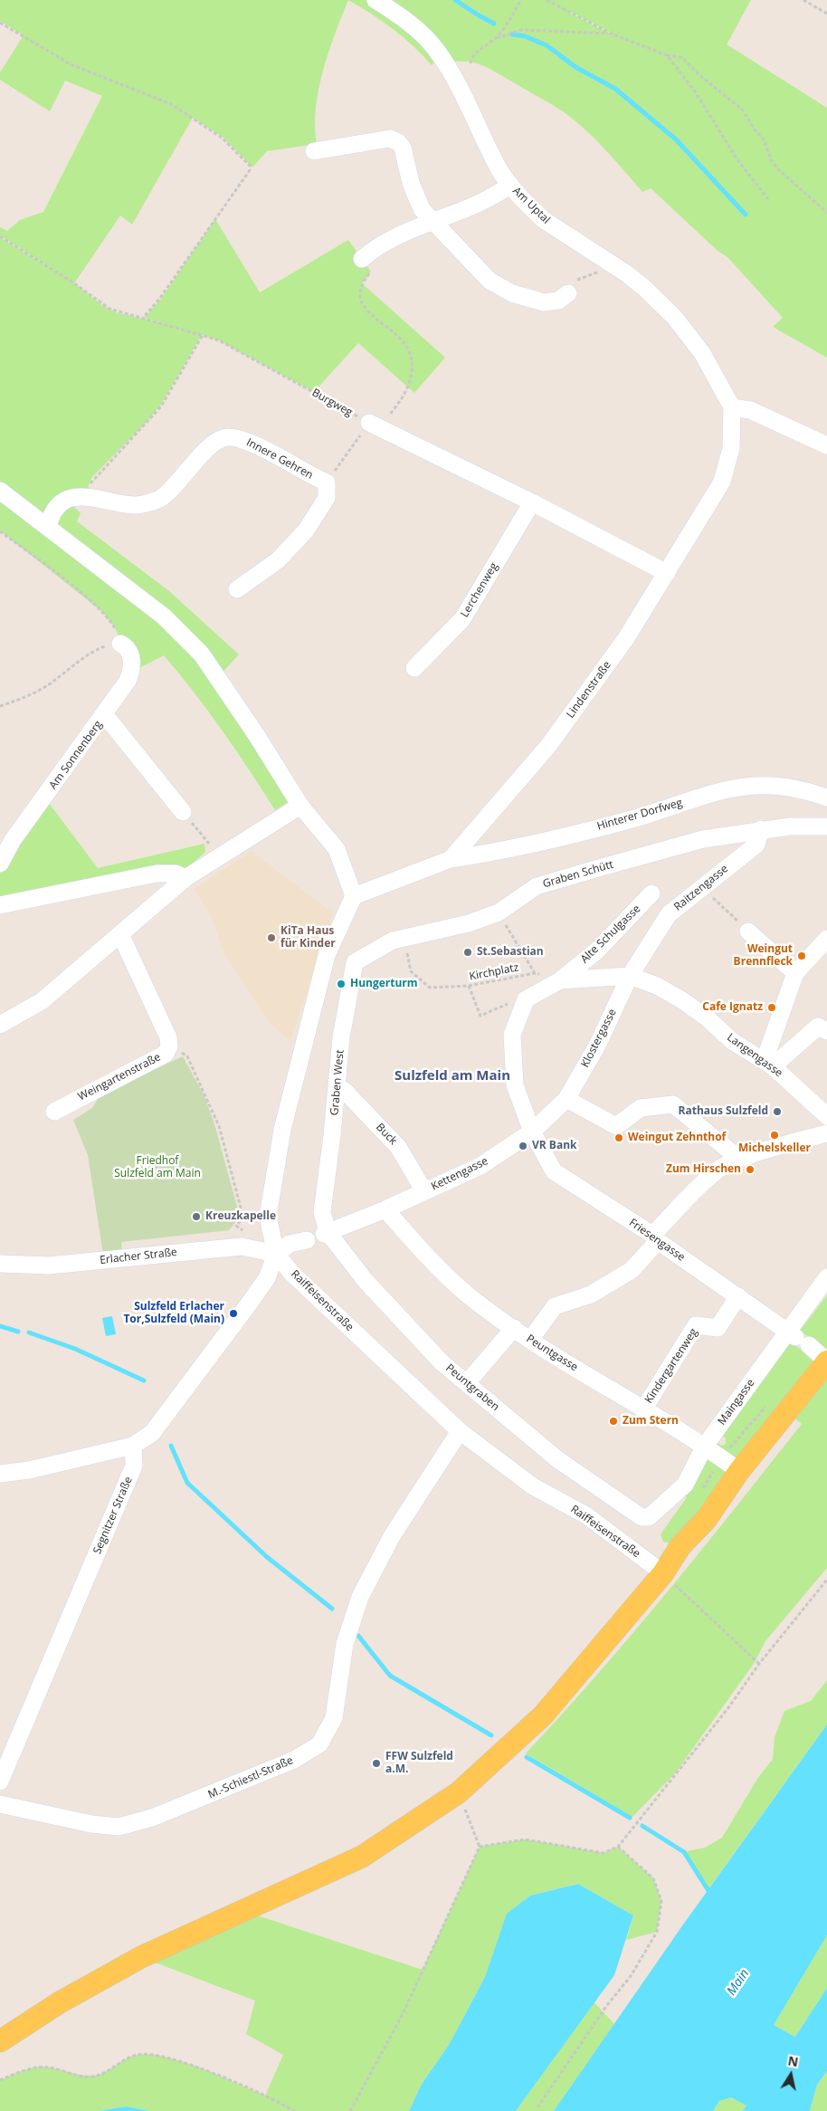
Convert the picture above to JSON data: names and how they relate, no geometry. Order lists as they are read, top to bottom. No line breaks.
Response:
{"streets":{"street":["Am Uptal","Innere Gehren","Lerchenweg","Lindenstraße","Am Sonnenberg","Hinterer Dorfweg","Graben Schütt","Raitzengasse","Alte Schulgasse","Klostergasse","Langengasse","Weingartenstraße","Graben West","Buck","Kettengasse","Friesengasse","Erlacher Straße","Raiffeisenstraße","Peuntgasse","Kindergartenweg","Peuntgraben","Maingasse","Segnitzer Straße","M.-Schiestl-Straße"],"path":["Burgweg","Kirchplatz"]},"crossings":[["Am Uptal","Lindenstraße"],["Lindenstraße","Hinterer Dorfweg"],["Lindenstraße","Raiffeisenstraße"],["Graben Schütt","Raitzengasse"],["Graben Schütt","Kirchplatz"],["Graben Schütt","Graben West"],["Raitzengasse","Alte Schulgasse"],["Raitzengasse","Klostergasse"],["Raitzengasse","Langengasse"],["Alte Schulgasse","Klostergasse"],["Alte Schulgasse","Langengasse"],["Alte Schulgasse","Friesengasse"],["Klostergasse","Langengasse"],["Klostergasse","Kettengasse"],["Graben West","Buck"],["Graben West","Kettengasse"],["Graben West","Peuntgraben"],["Buck","Kettengasse"],["Kettengasse","Friesengasse"],["Kettengasse","Peuntgasse"],["Kettengasse","Peuntgraben"],["Friesengasse","Kindergartenweg"],["Friesengasse","Maingasse"],["Erlacher Straße","Raiffeisenstraße"],["Raiffeisenstraße","M.-Schiestl-Straße"],["Peuntgasse","Kindergartenweg"],["Peuntgasse","Maingasse"],["Peuntgraben","Maingasse"]],"districts":["Sulzfeld am Main"],"water":["Main"],"parks":["Friedhof Sulzfeld am Main"],"places":["KiTa Haus für Kinder","St.Sebastian","Weingut Brennfleck","Hungerturm","Cafe Ignatz","Rathaus Sulzfeld","Michelskeller","Weingut Zehnthof","VR Bank","Zum Hirschen","Kreuzkapelle","Sulzfeld Erlacher Tor,Sulzfeld (Main)","Zum Stern","FFW Sulzfeld a.M."],"north":"top"}
